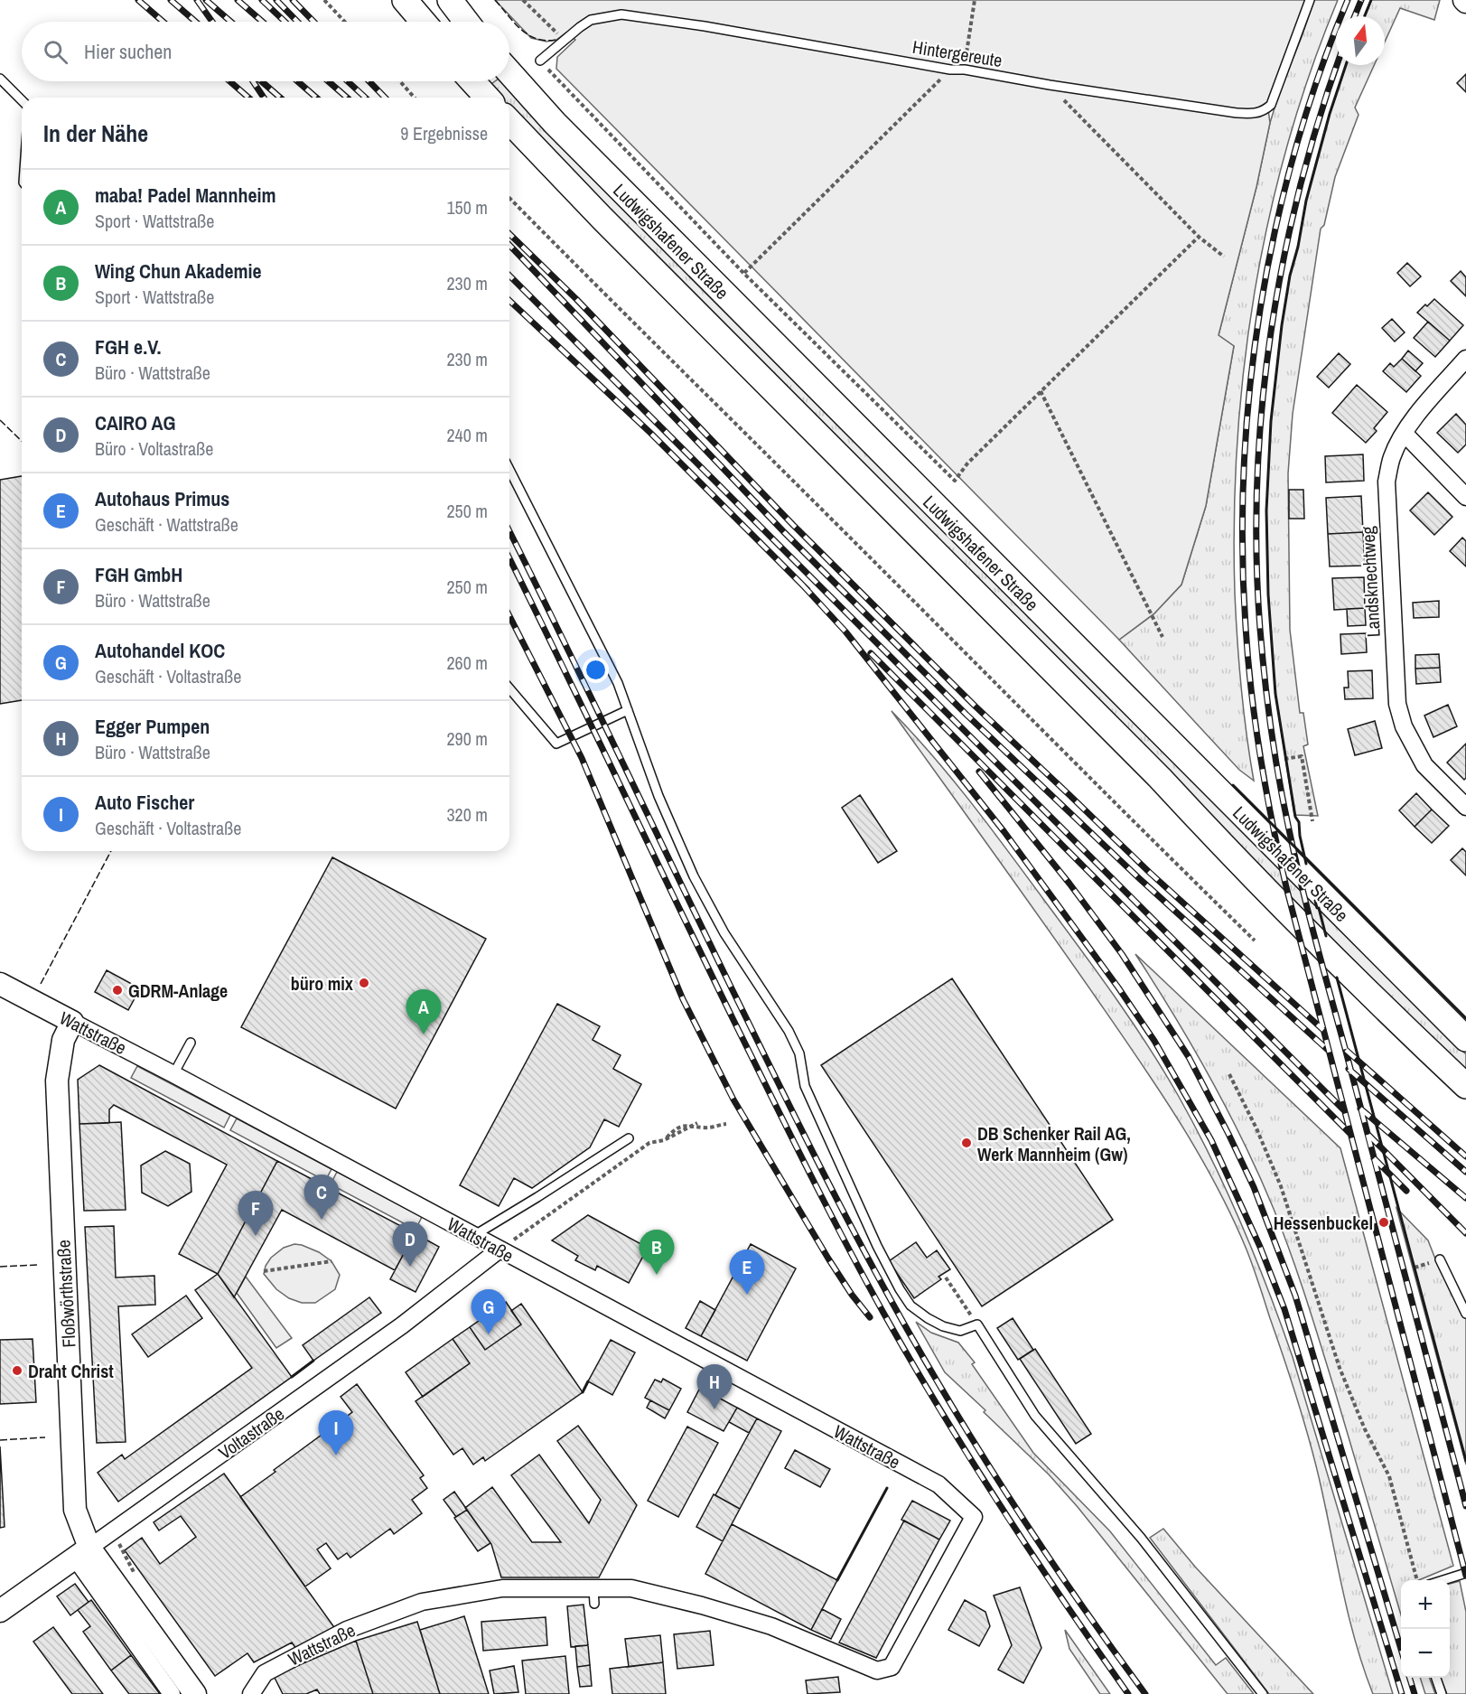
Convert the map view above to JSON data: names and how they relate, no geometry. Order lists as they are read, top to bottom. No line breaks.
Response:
{"streets":{"main road":["Ludwigshafener Straße"],"street":["Landsknechtweg","Wattstraße","Floßwörthstraße","Voltastraße"],"lane":["Hintergereute"]},"crossings":[["Wattstraße","Floßwörthstraße"],["Wattstraße","Voltastraße"],["Floßwörthstraße","Voltastraße"]],"places":["büro mix","GDRM-Anlage","DB Schenker Rail AG, Werk Mannheim (Gw)","Hessenbuckel","Draht Christ"],"north":"top","page":{"search":"Hier suchen","heading":["In der Nähe","9 Ergebnisse"],"list":[{"mark":"A","name":"maba! Padel Mannheim","note":"Sport · Wattstraße","value":"150 m"},{"mark":"B","name":"Wing Chun Akademie","note":"Sport · Wattstraße","value":"230 m"},{"mark":"C","name":"FGH e.V.","note":"Büro · Wattstraße","value":"230 m"},{"mark":"D","name":"CAIRO AG","note":"Büro · Voltastraße","value":"240 m"},{"mark":"E","name":"Autohaus Primus","note":"Geschäft · Wattstraße","value":"250 m"},{"mark":"F","name":"FGH GmbH","note":"Büro · Wattstraße","value":"250 m"},{"mark":"G","name":"Autohandel KOC","note":"Geschäft · Voltastraße","value":"260 m"},{"mark":"H","name":"Egger Pumpen","note":"Büro · Wattstraße","value":"290 m"},{"mark":"I","name":"Auto Fischer","note":"Geschäft · Voltastraße","value":"320 m"}],"pins":["A","C","F","D","B","E","G","H","I"],"map_buttons":["+","−"]}}
